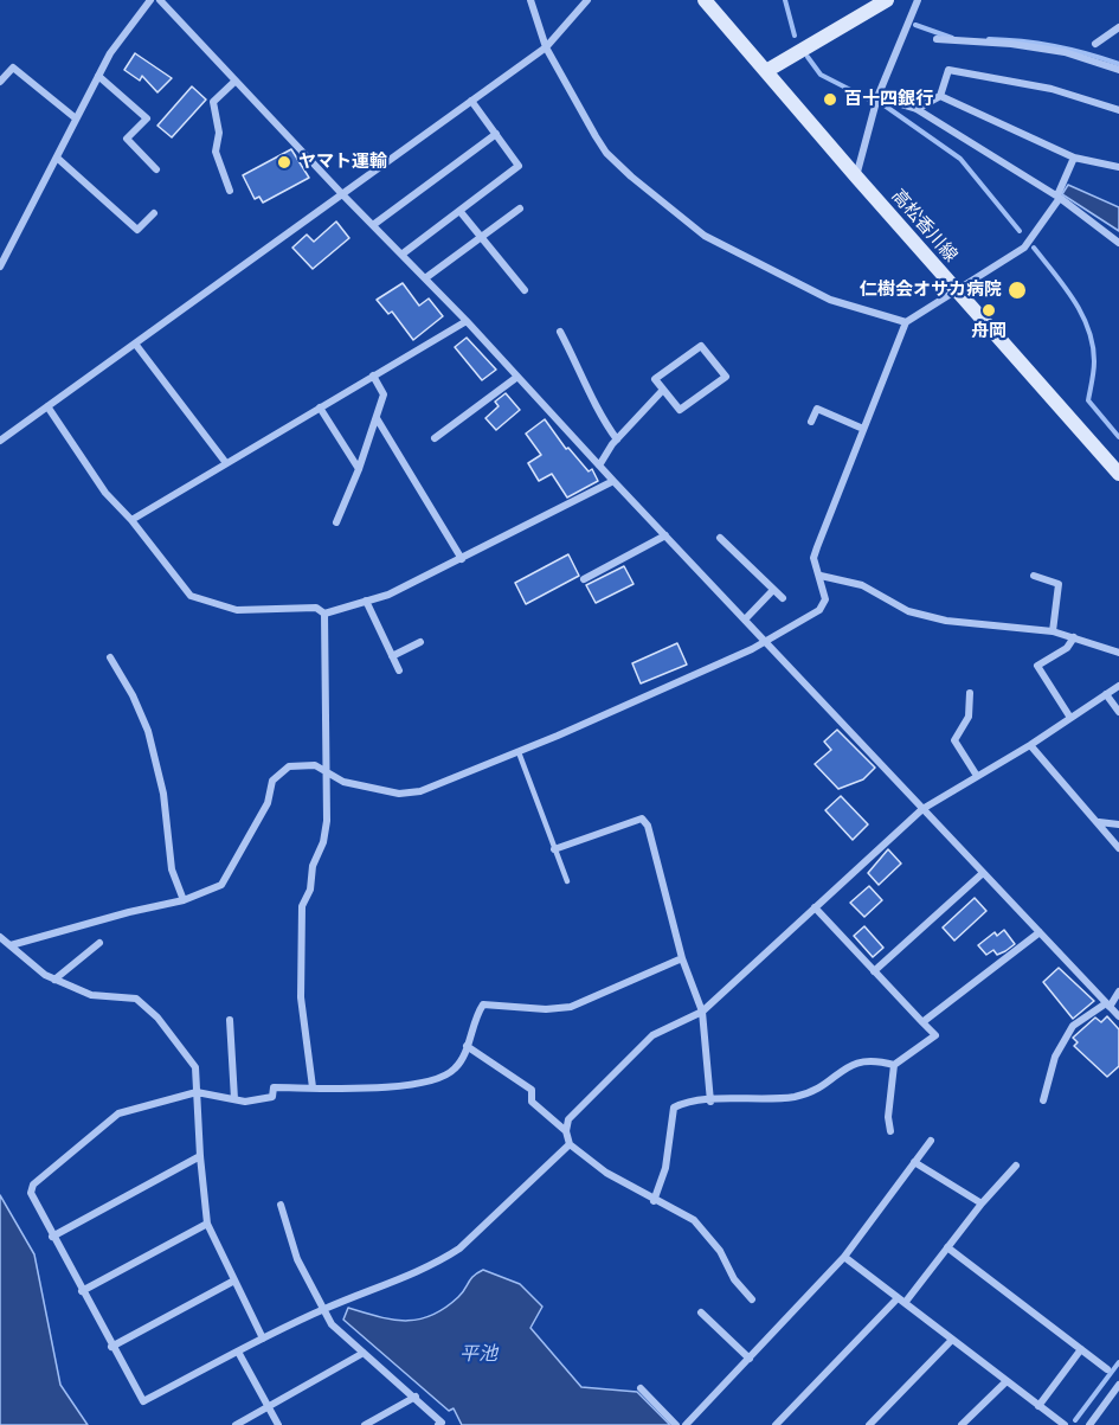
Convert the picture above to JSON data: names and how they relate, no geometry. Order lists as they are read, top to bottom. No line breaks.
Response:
{"streets":{"main road":["高松香川線"]},"water":["平池"],"places":["百十四銀行","ヤマト運輸","仁樹会オサカ病院","舟岡"]}
